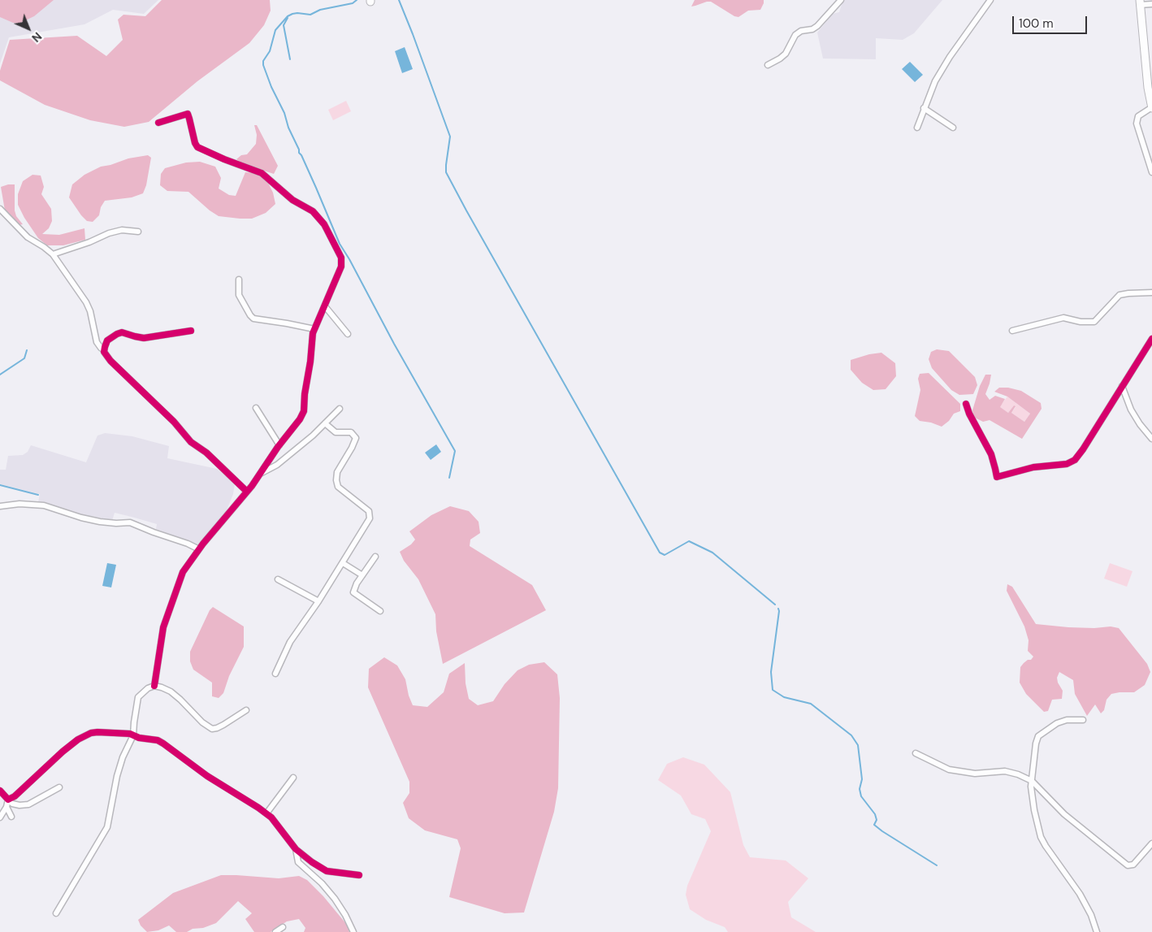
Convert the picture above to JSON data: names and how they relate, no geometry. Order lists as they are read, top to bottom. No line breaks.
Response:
{"scale_bar":"100 m","north":"bottom right"}
